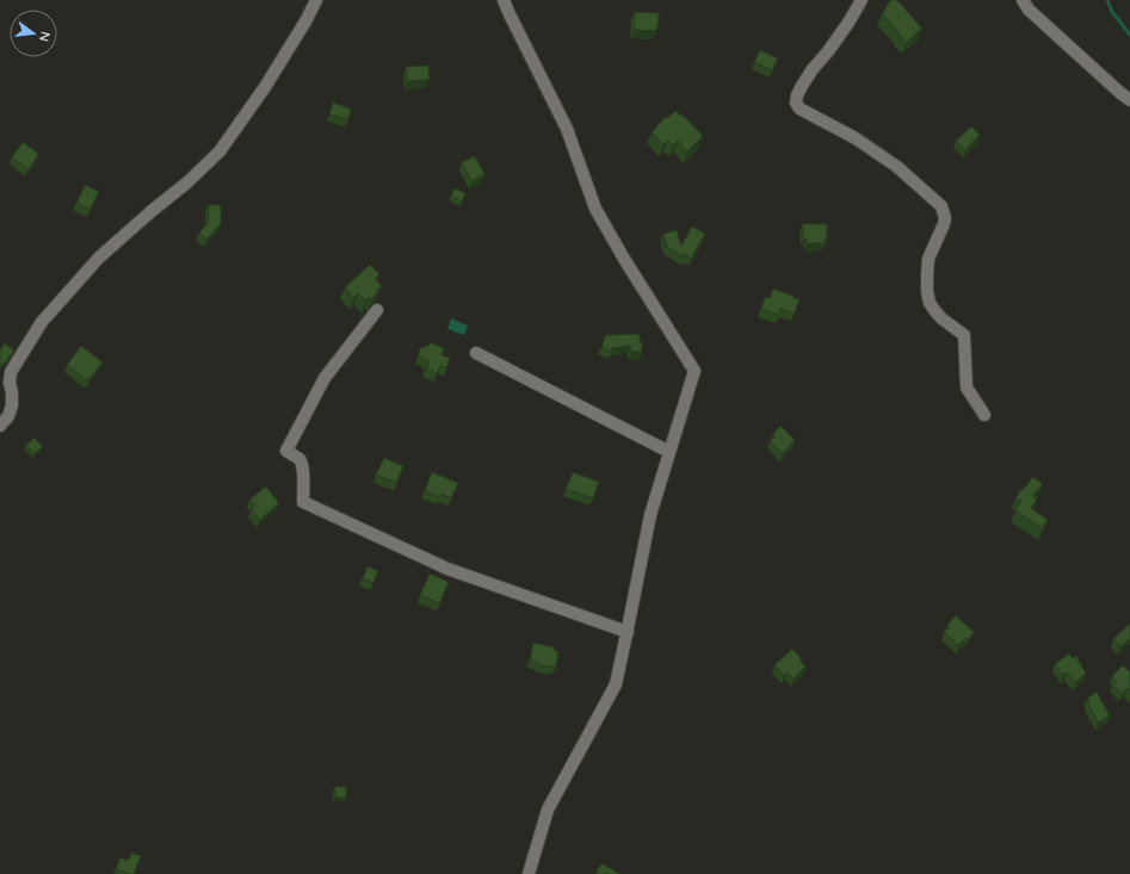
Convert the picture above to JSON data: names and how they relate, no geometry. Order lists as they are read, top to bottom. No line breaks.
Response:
{"north":"right"}
